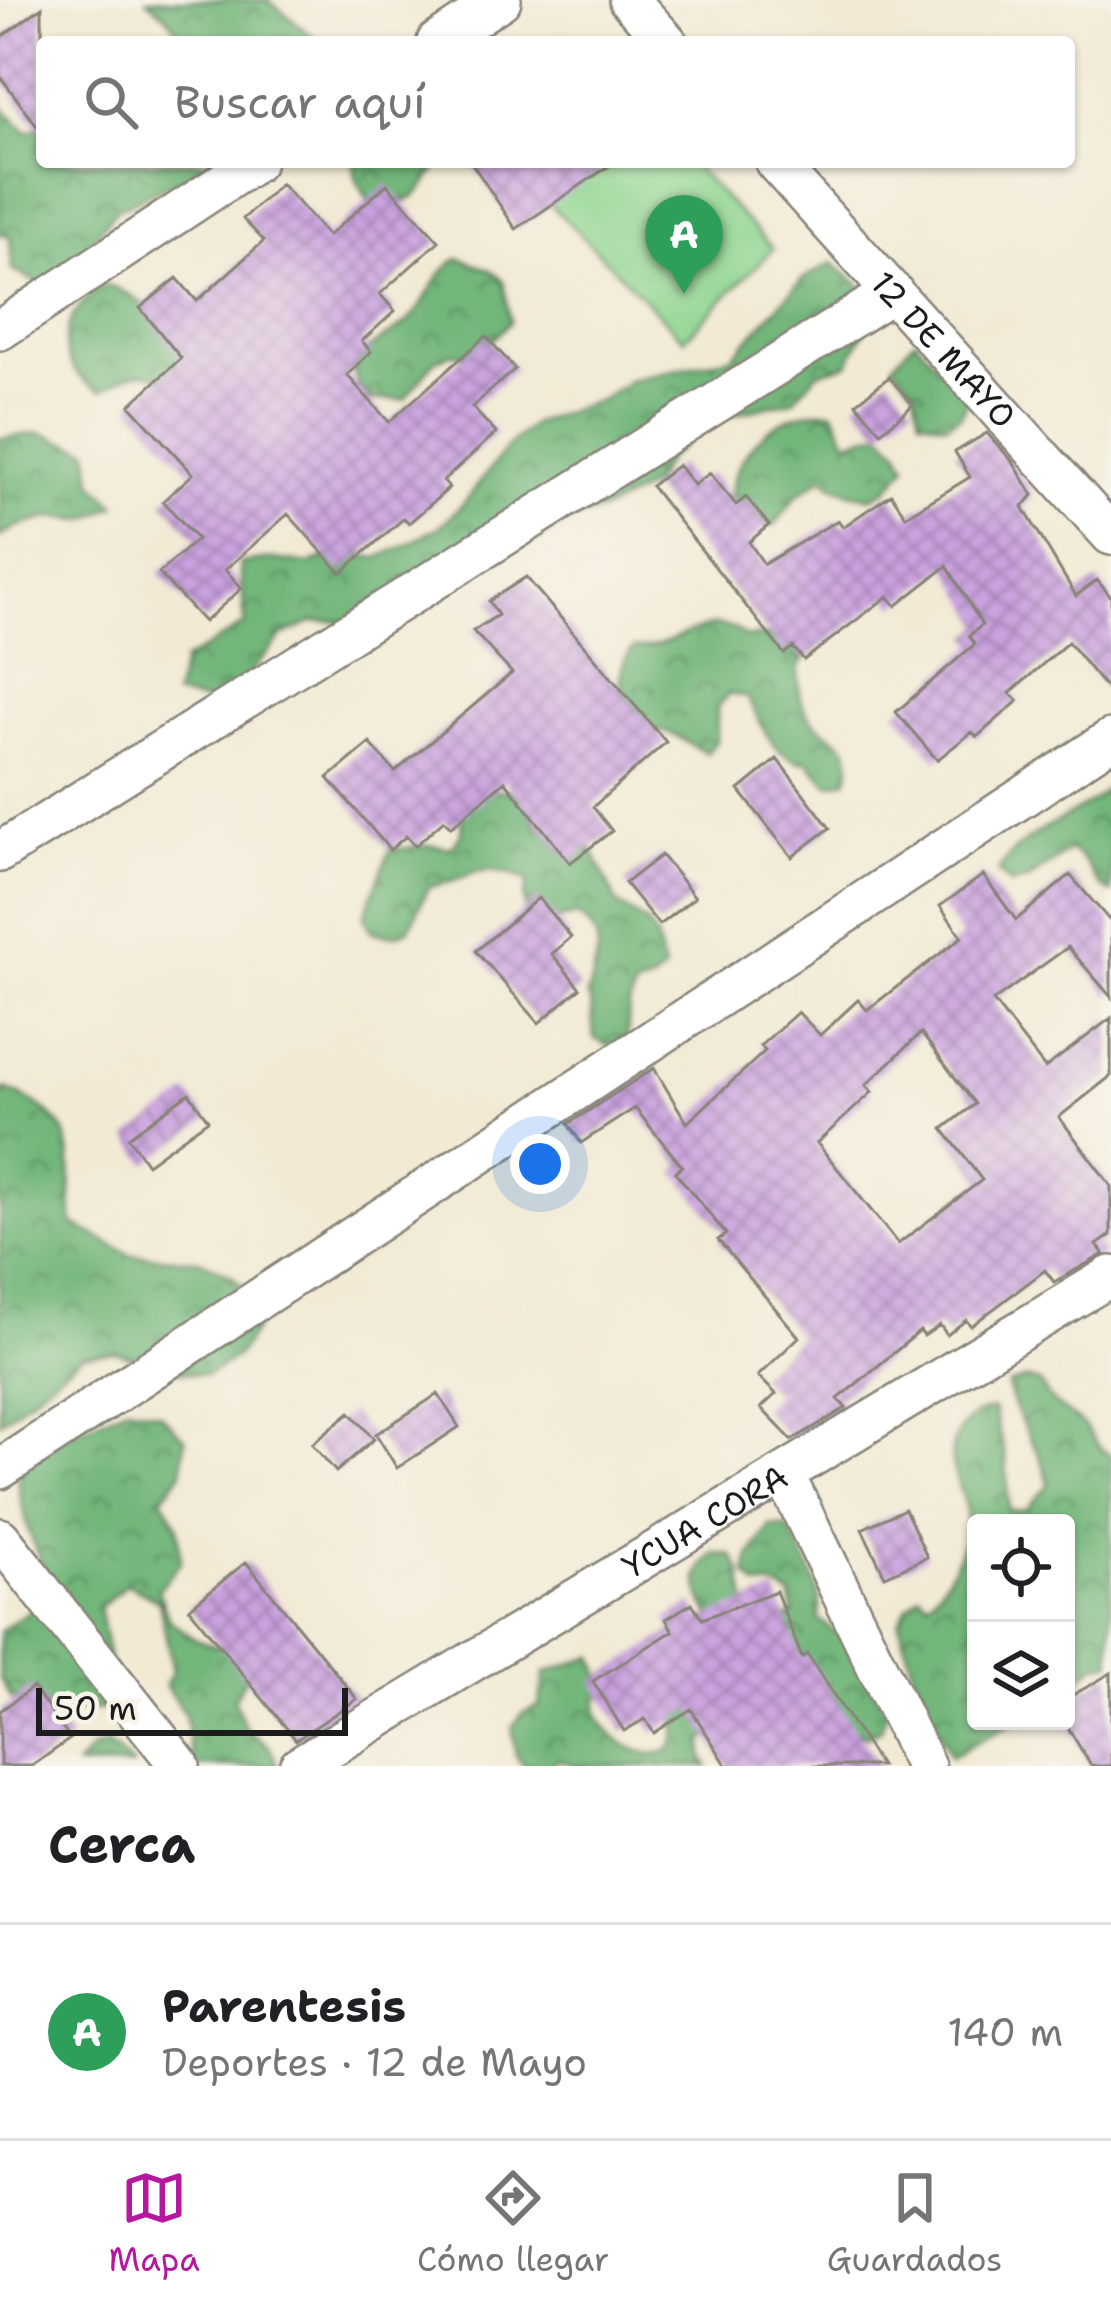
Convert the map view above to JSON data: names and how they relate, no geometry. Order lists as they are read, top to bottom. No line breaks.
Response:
{"streets":{"street":["12 DE MAYO","YCUA CORA"]},"scale_bar":"50 m","page":{"search":"Buscar aquí","pins":"A","scale":"50 m","heading":"Cerca","list":[{"mark":"A","name":"Parentesis","note":"Deportes · 12 de Mayo","value":"140 m"}],"nav":["Mapa","Cómo llegar","Guardados"]}}
